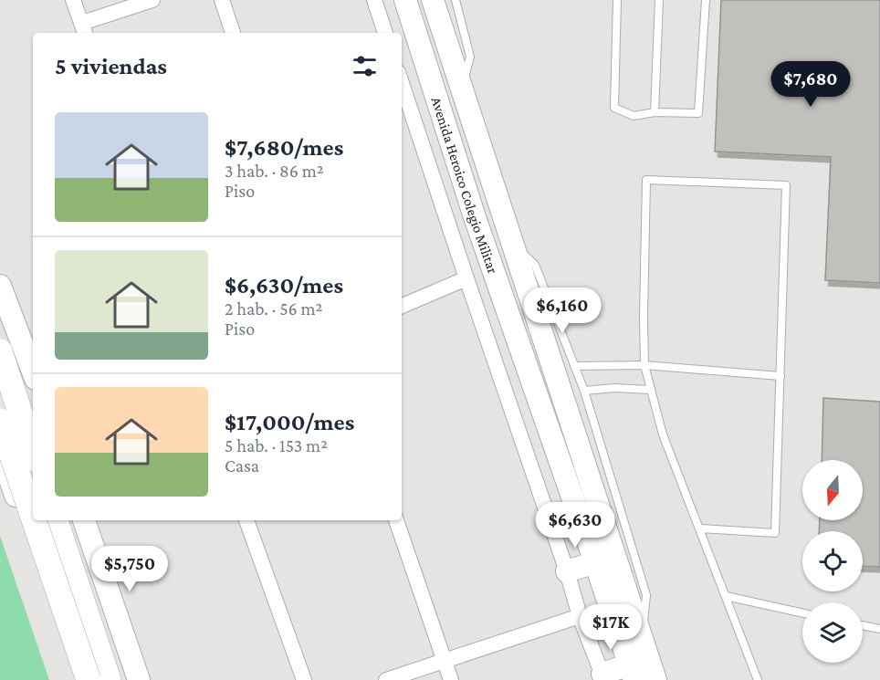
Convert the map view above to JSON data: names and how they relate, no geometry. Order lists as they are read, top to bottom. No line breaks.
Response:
{"streets":{"street":["Avenida Heroico Colegio Militar"]},"north":"bottom","page":{"heading":"5 viviendas","price":["$7,680","$6,160","$6,630","$5,750","$17K"],"list":[{"name":"$7,680/mes","note":"3 hab. · 86 m² · Piso"},{"name":"$6,630/mes","note":"2 hab. · 56 m² · Piso"},{"name":"$17,000/mes","note":"5 hab. · 153 m² · Casa"}]}}
